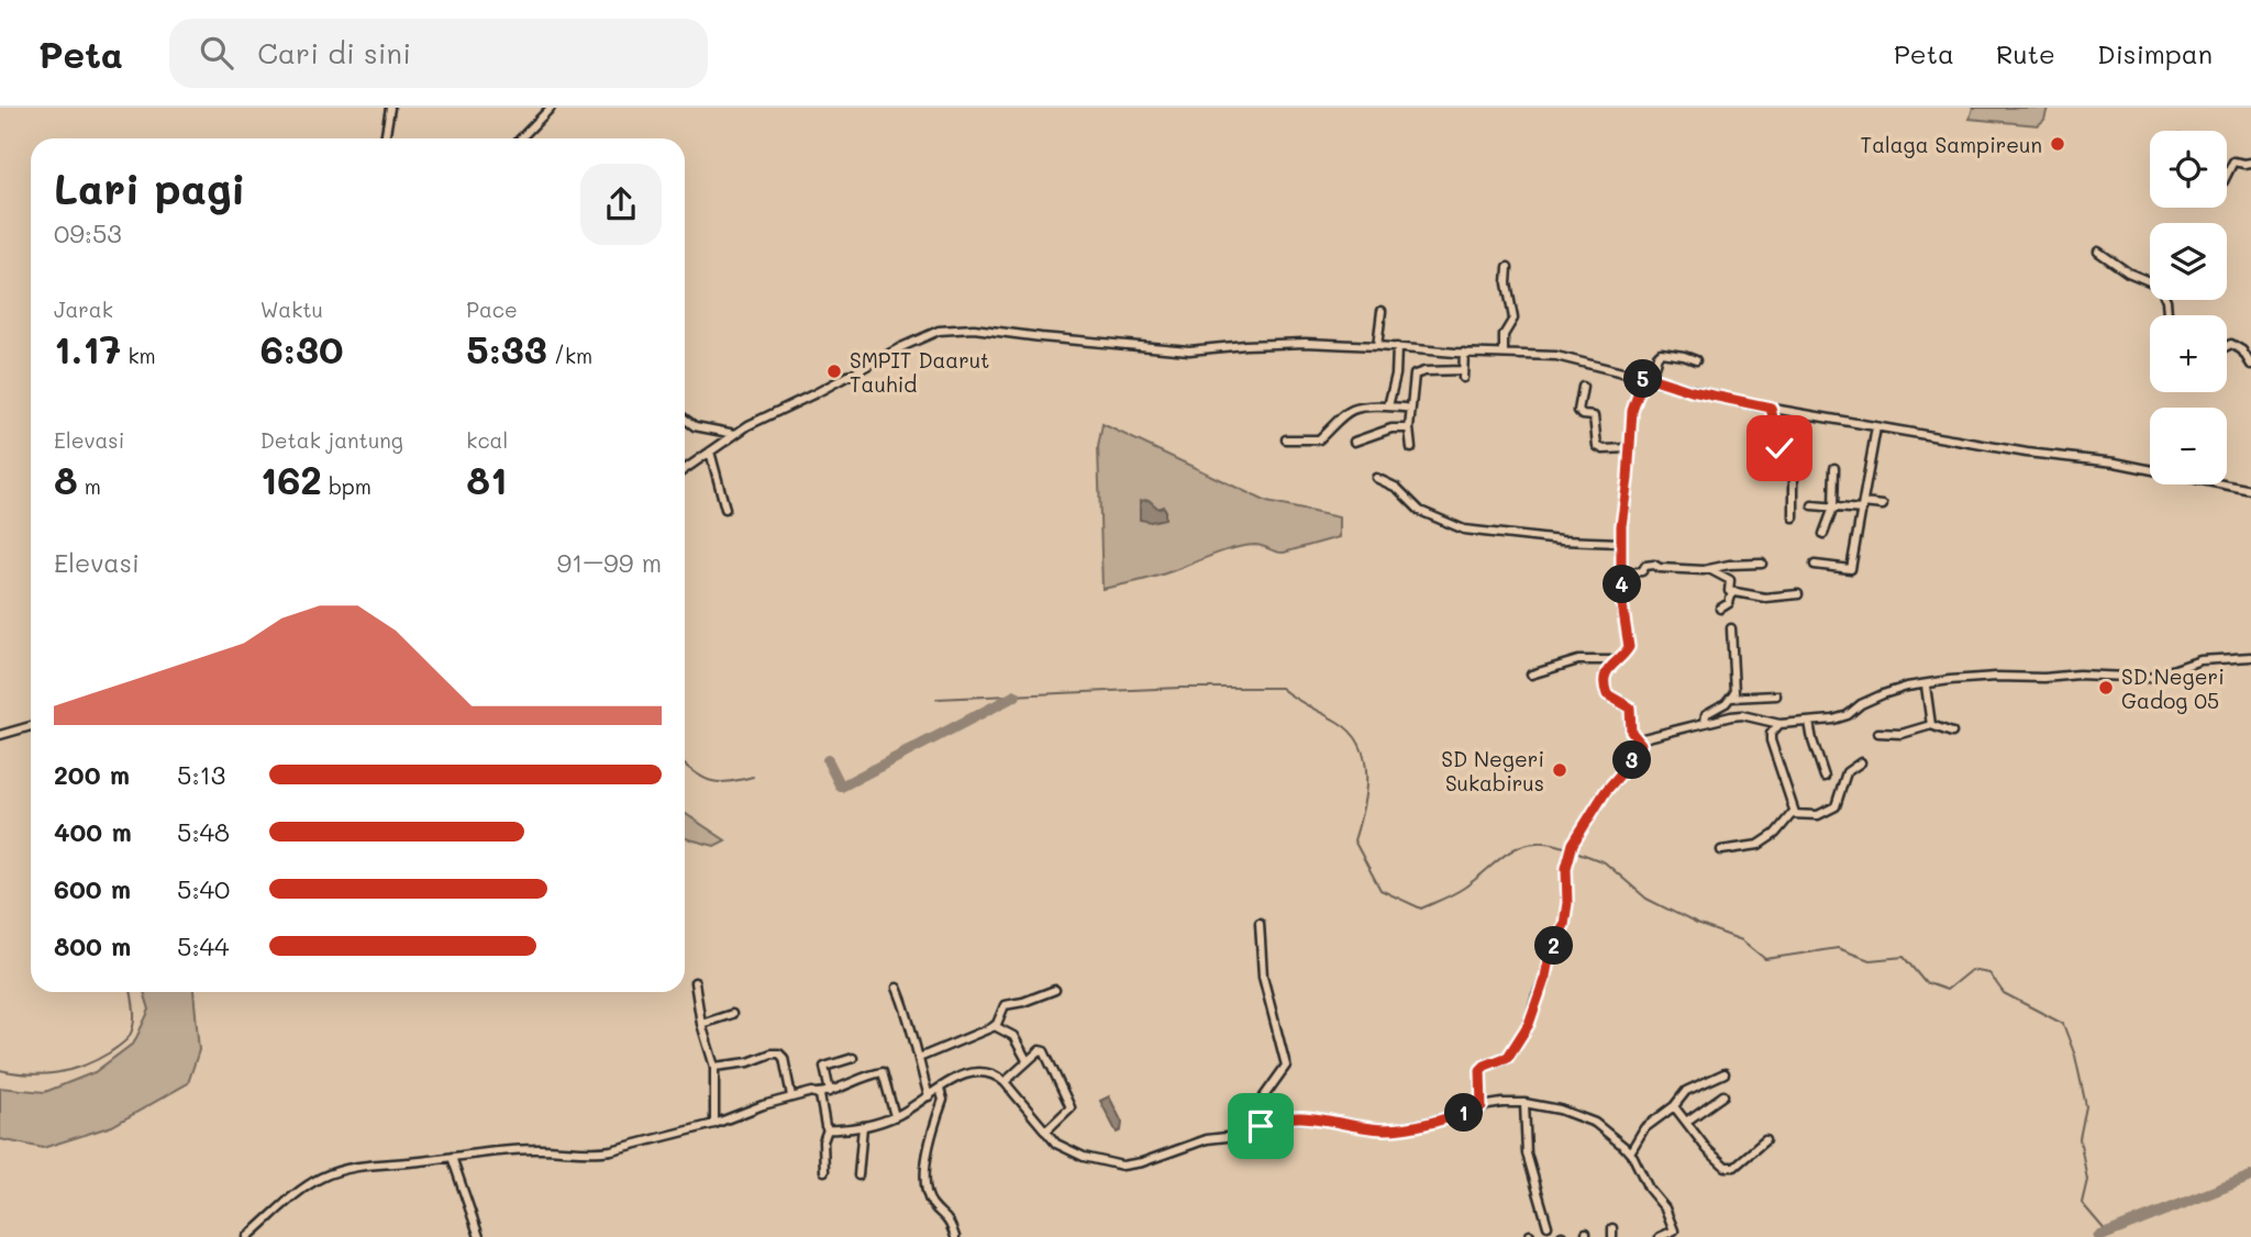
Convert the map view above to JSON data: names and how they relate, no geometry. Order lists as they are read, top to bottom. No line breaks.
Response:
{"places":["Talaga Sampireun","SMPIT Daarut Tauhid","SD Negeri Gadog 05","SD Negeri Sukabirus"],"page":{"header":"Peta","search":"Cari di sini","nav":["Peta","Rute","Disimpan"],"map_buttons":["+","−"],"heading":["Lari pagi","09:53"],"stats":[["Jarak","1.17 km"],["Waktu","6:30"],["Pace","5:33 /km"],["Elevasi","8 m"],["Detak jantung","162 bpm"],["kcal","81"]],"pins":["5","4","3","2","1"],"chart":["Elevasi","91–99 m"],"list":[{"name":"200 m","note":"5:13"},{"name":"400 m","note":"5:48"},{"name":"600 m","note":"5:40"},{"name":"800 m","note":"5:44"}]}}
